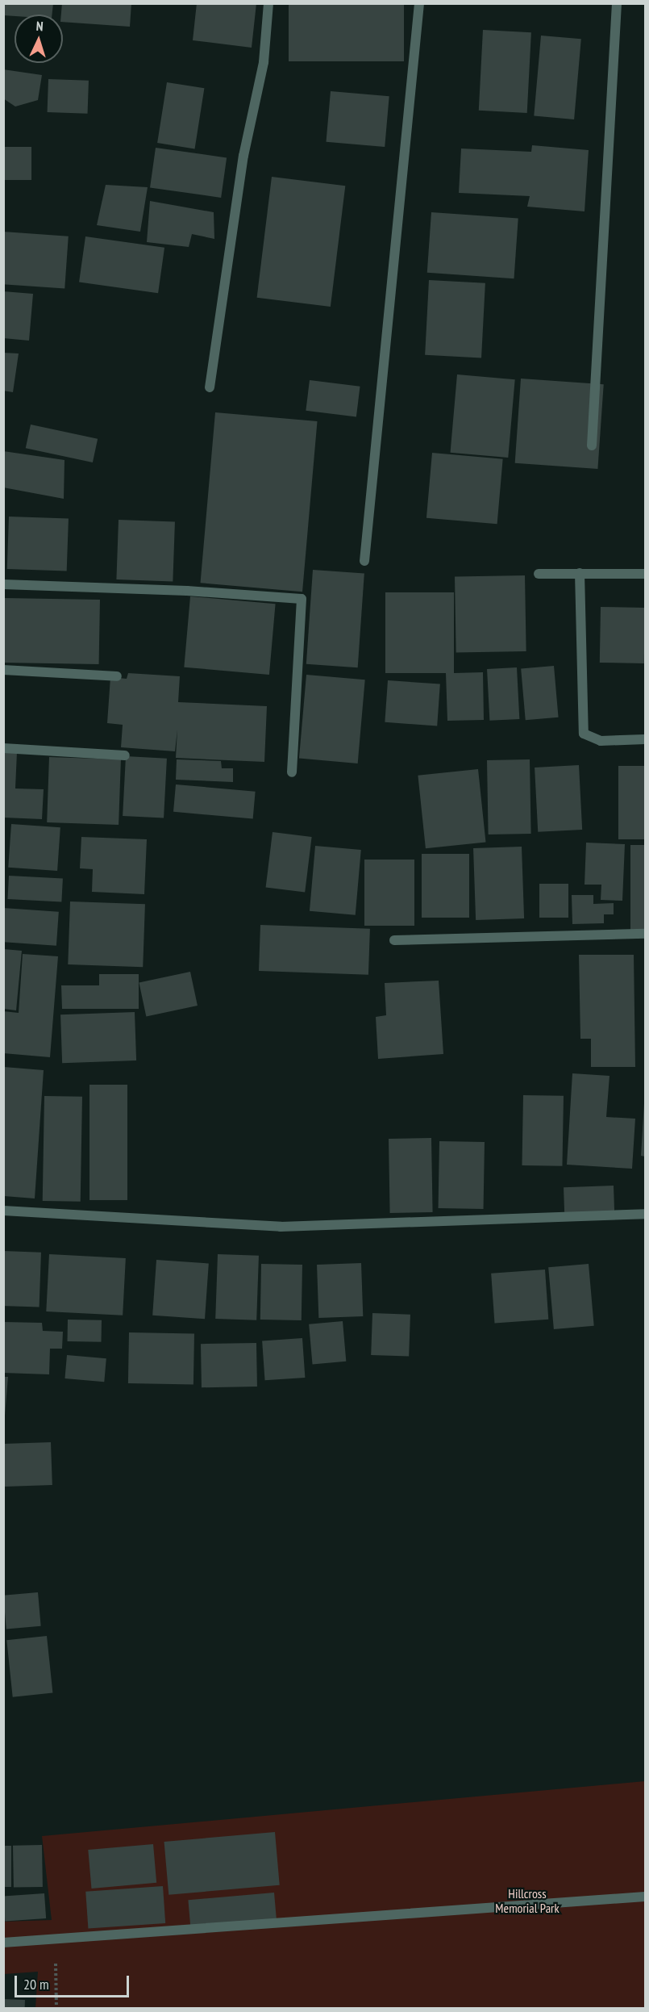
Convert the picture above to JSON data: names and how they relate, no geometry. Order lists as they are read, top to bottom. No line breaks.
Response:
{"parks":["Hillcross Memorial Park"],"scale_bar":"20 m","north":"top"}
